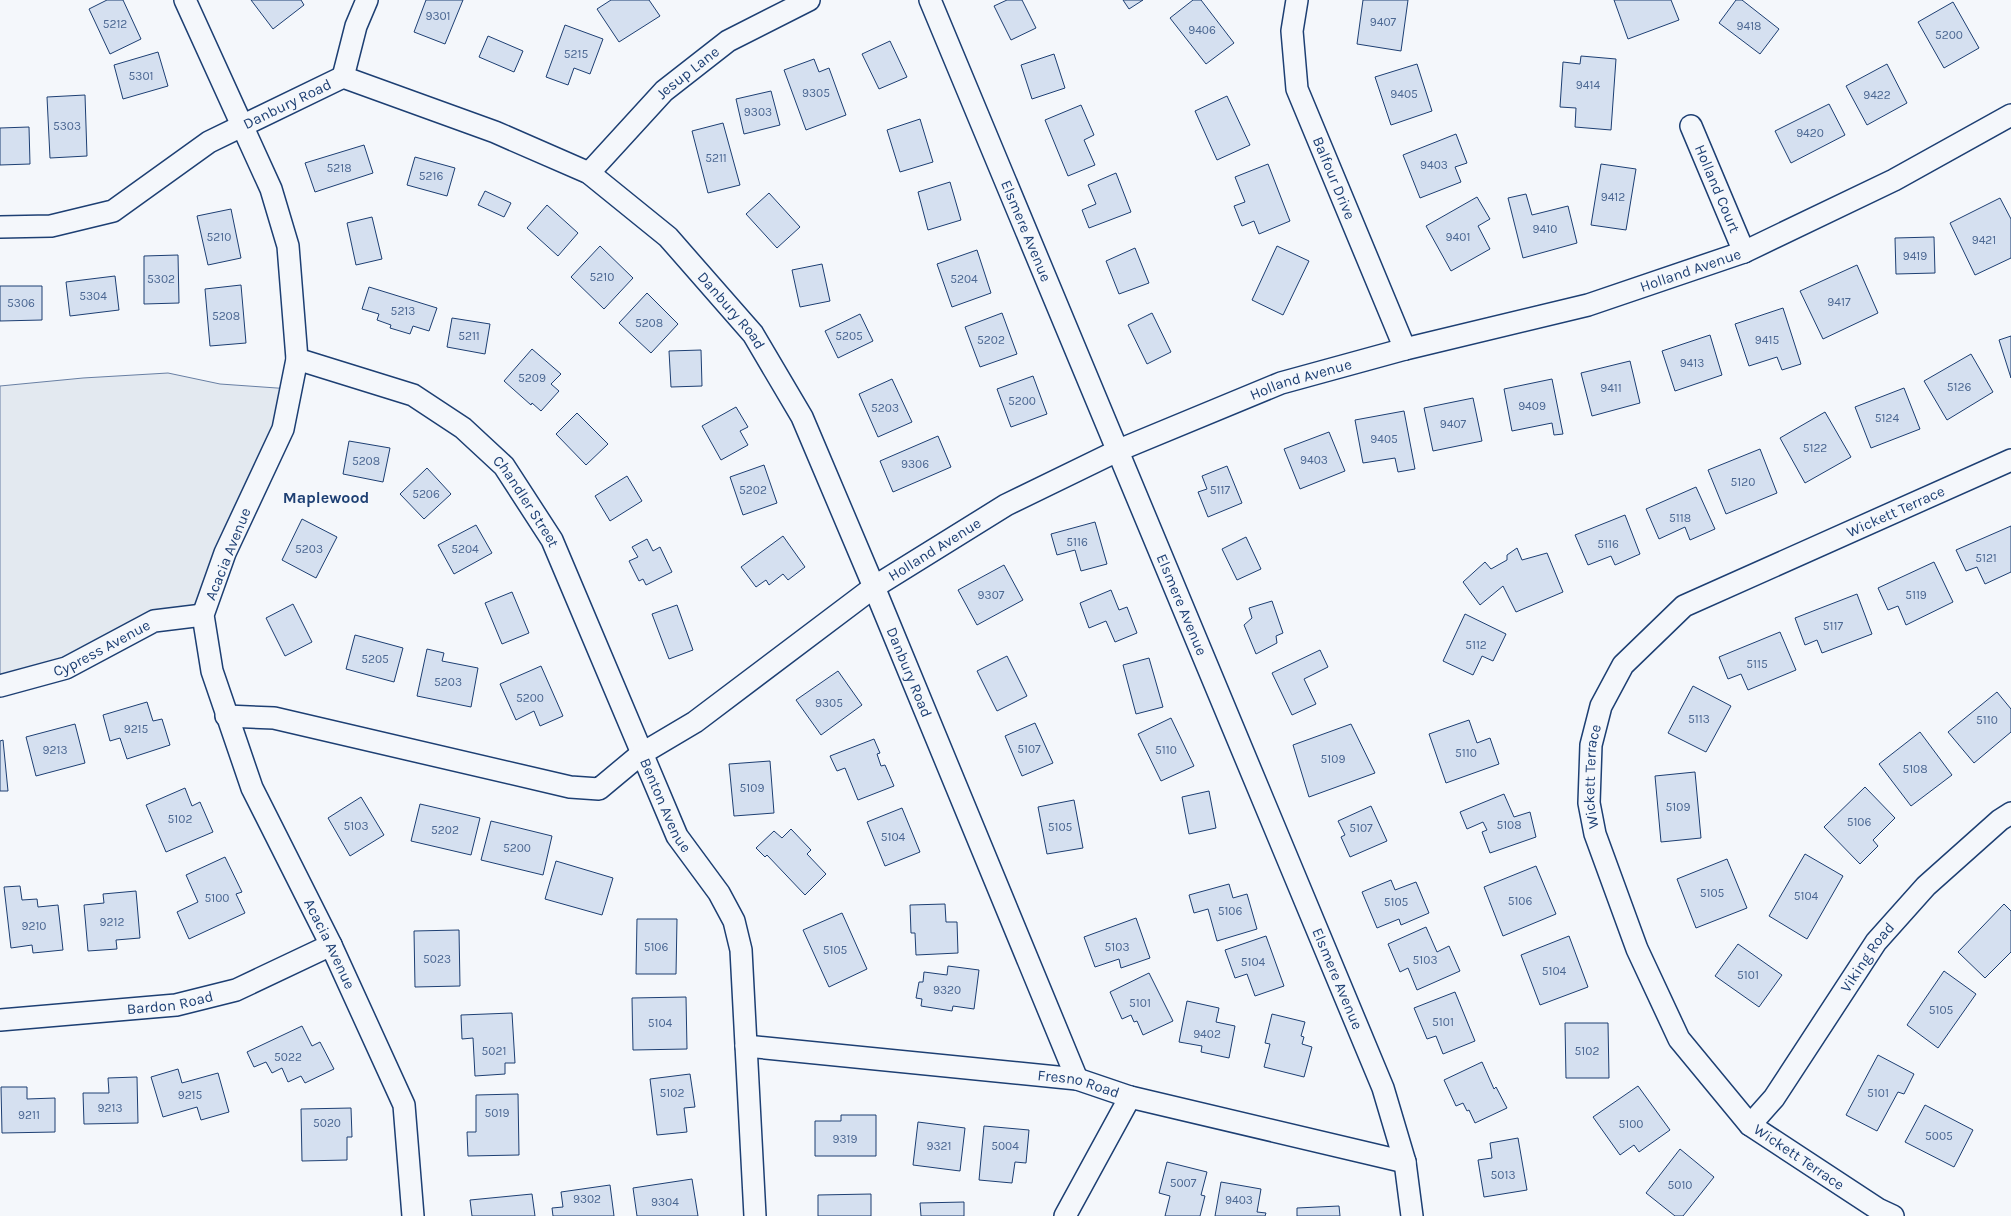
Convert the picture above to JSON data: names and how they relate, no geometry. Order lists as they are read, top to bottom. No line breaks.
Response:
{"streets":{"street":["Jesup Lane","Danbury Road","Balfour Drive","Holland Court","Elsmere Avenue","Holland Avenue","Chandler Street","Wickett Terrace","Acacia Avenue","Cypress Avenue","Benton Avenue","Viking Road","Bardon Road","Fresno Road"]},"crossings":[["Jesup Lane","Danbury Road"],["Danbury Road","Holland Avenue"],["Danbury Road","Acacia Avenue"],["Danbury Road","Fresno Road"],["Balfour Drive","Holland Avenue"],["Holland Court","Holland Avenue"],["Elsmere Avenue","Holland Avenue"],["Elsmere Avenue","Fresno Road"],["Holland Avenue","Chandler Street"],["Holland Avenue","Benton Avenue"],["Chandler Street","Acacia Avenue"],["Chandler Street","Benton Avenue"],["Wickett Terrace","Viking Road"],["Acacia Avenue","Cypress Avenue"],["Acacia Avenue","Benton Avenue"],["Acacia Avenue","Bardon Road"],["Benton Avenue","Fresno Road"]],"districts":["Maplewood"],"house_numbers":["9301","9407","5212","9418","9406","5200","5215","5301","9414","9305","9405","9422","9303","5303","9420","5211","9403","5218","5216","9412","9410","5210","9401","9421","9419","5210","5302","5204","5304","9417","5306","5213","5208","5208","5211","5205","5202","9415","9413","5209","5126","9411","5200","9409","5203","5124","9407","9405","5122","9403","5208","9306","5120","5202","5117","5206","5118","5116","5116","5203","5204","5121","9307","5119","5117","5112","5205","5115","5203","5200","9305","5113","5110","9215","5107","9213","5110","5110","5109","5108","5109","5109","5102","5106","5108","5103","5105","5107","5202","5104","5200","5105","5104","5100","5106","5105","5106","9212","9210","5106","5103","5105","5023","5103","5104","5104","5101","9320","5101","5105","5101","5104","9402","5021","5102","5022","5102","5101","9215","9213","5019","9211","5020","5100","5005","9319","9321","5004","5013","5007","5010","9302","9403","9304"]}
